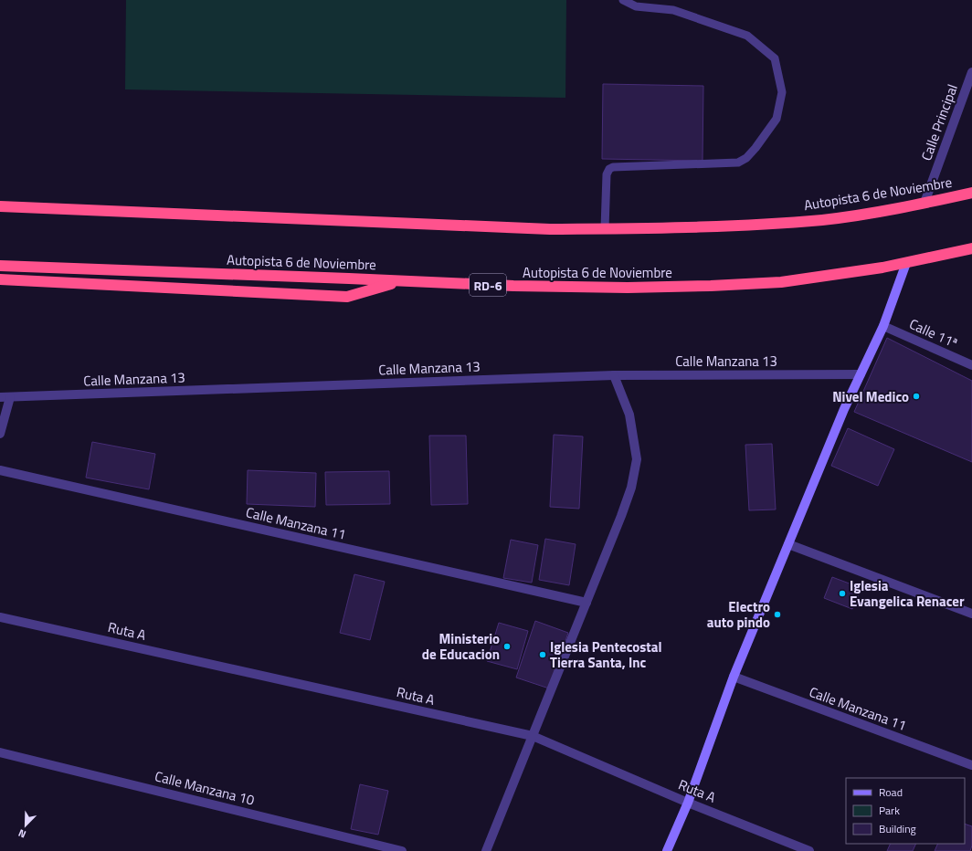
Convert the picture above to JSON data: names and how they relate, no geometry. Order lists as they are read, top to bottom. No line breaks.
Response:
{"streets":{"highway":["Autopista 6 de Noviembre","RD-6"],"street":["Calle Principal","Calle 11ª","Calle Manzana 13","Calle Manzana 11","Ruta A","Calle Manzana 10"]},"crossings":[["Calle Principal","Autopista 6 de Noviembre"]],"places":["Nivel Medico","Iglesia Evangelica Renacer","Electro auto pindo","Ministerio de Educacion","Iglesia Pentecostal Tierra Santa, Inc"],"legend":["Road","Park","Building"],"north":"bottom left"}
